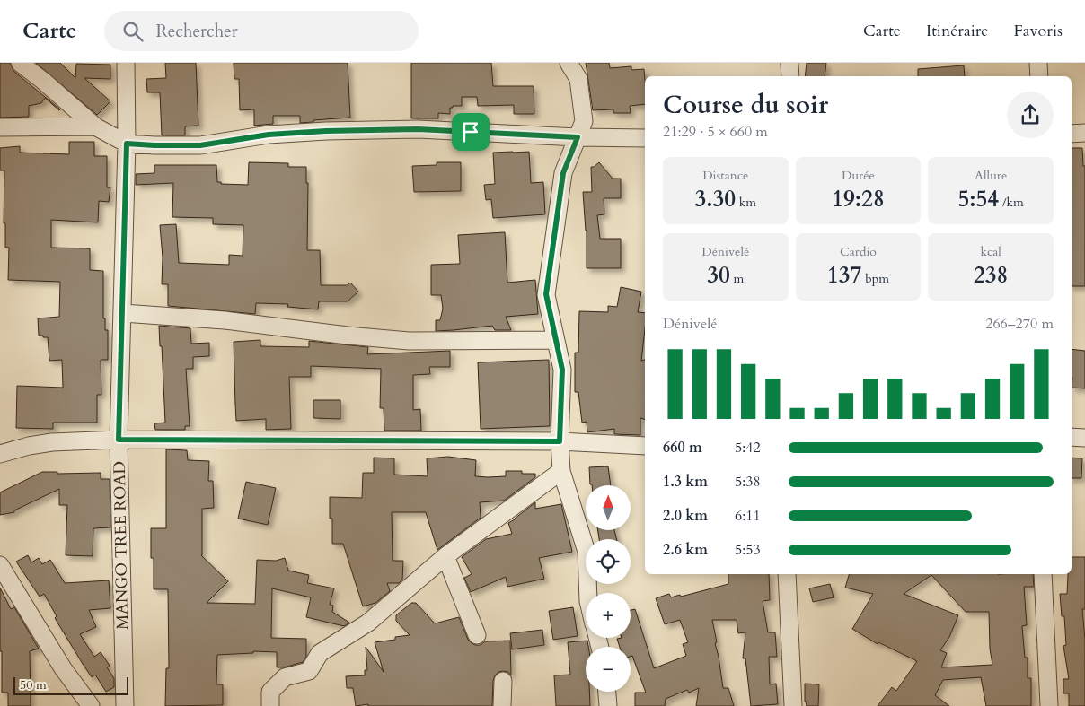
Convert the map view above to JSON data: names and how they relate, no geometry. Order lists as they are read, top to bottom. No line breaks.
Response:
{"streets":{"street":["MANGO TREE ROAD"]},"scale_bar":"50 m","north":"top","page":{"header":"Carte","search":"Rechercher","nav":["Carte","Itinéraire","Favoris"],"heading":["Course du soir","21:29 · 5 × 660 m"],"stats":[["Distance","3.30 km"],["Durée","19:28"],["Allure","5:54 /km"],["Dénivelé","30 m"],["Cardio","137 bpm"],["kcal","238"]],"chart":["Dénivelé","266–270 m"],"list":[{"name":"660 m","note":"5:42"},{"name":"1.3 km","note":"5:38"},{"name":"2.0 km","note":"6:11"},{"name":"2.6 km","note":"5:53"}],"map_buttons":["+","−"],"scale":"50 m"}}
